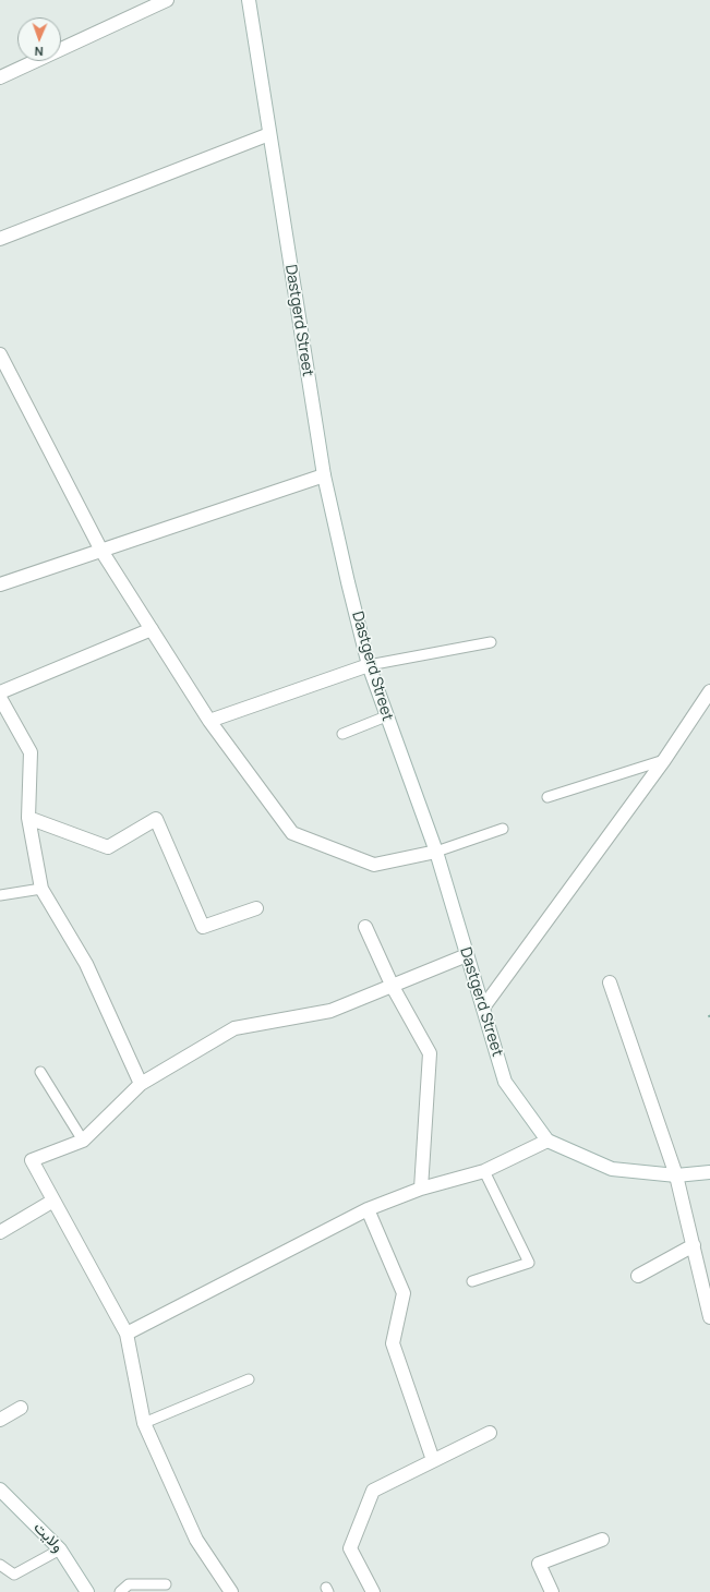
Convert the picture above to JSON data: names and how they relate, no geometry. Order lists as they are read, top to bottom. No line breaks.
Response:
{"streets":{"street":["Dastgerd Street","ولایت"]},"north":"bottom"}
